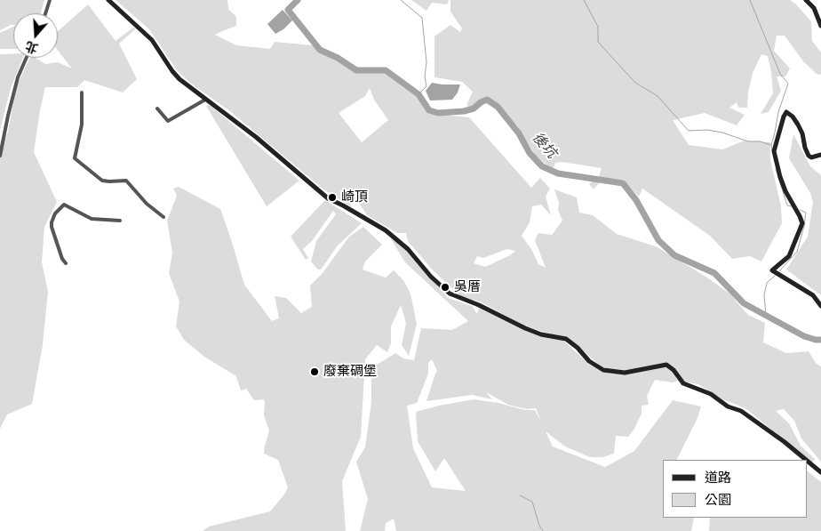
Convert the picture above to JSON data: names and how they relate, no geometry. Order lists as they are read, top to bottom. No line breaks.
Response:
{"water":["後坑"],"places":["崎頂","吳厝","廢棄碉堡"],"legend":["道路","公園"],"north":"bottom"}
